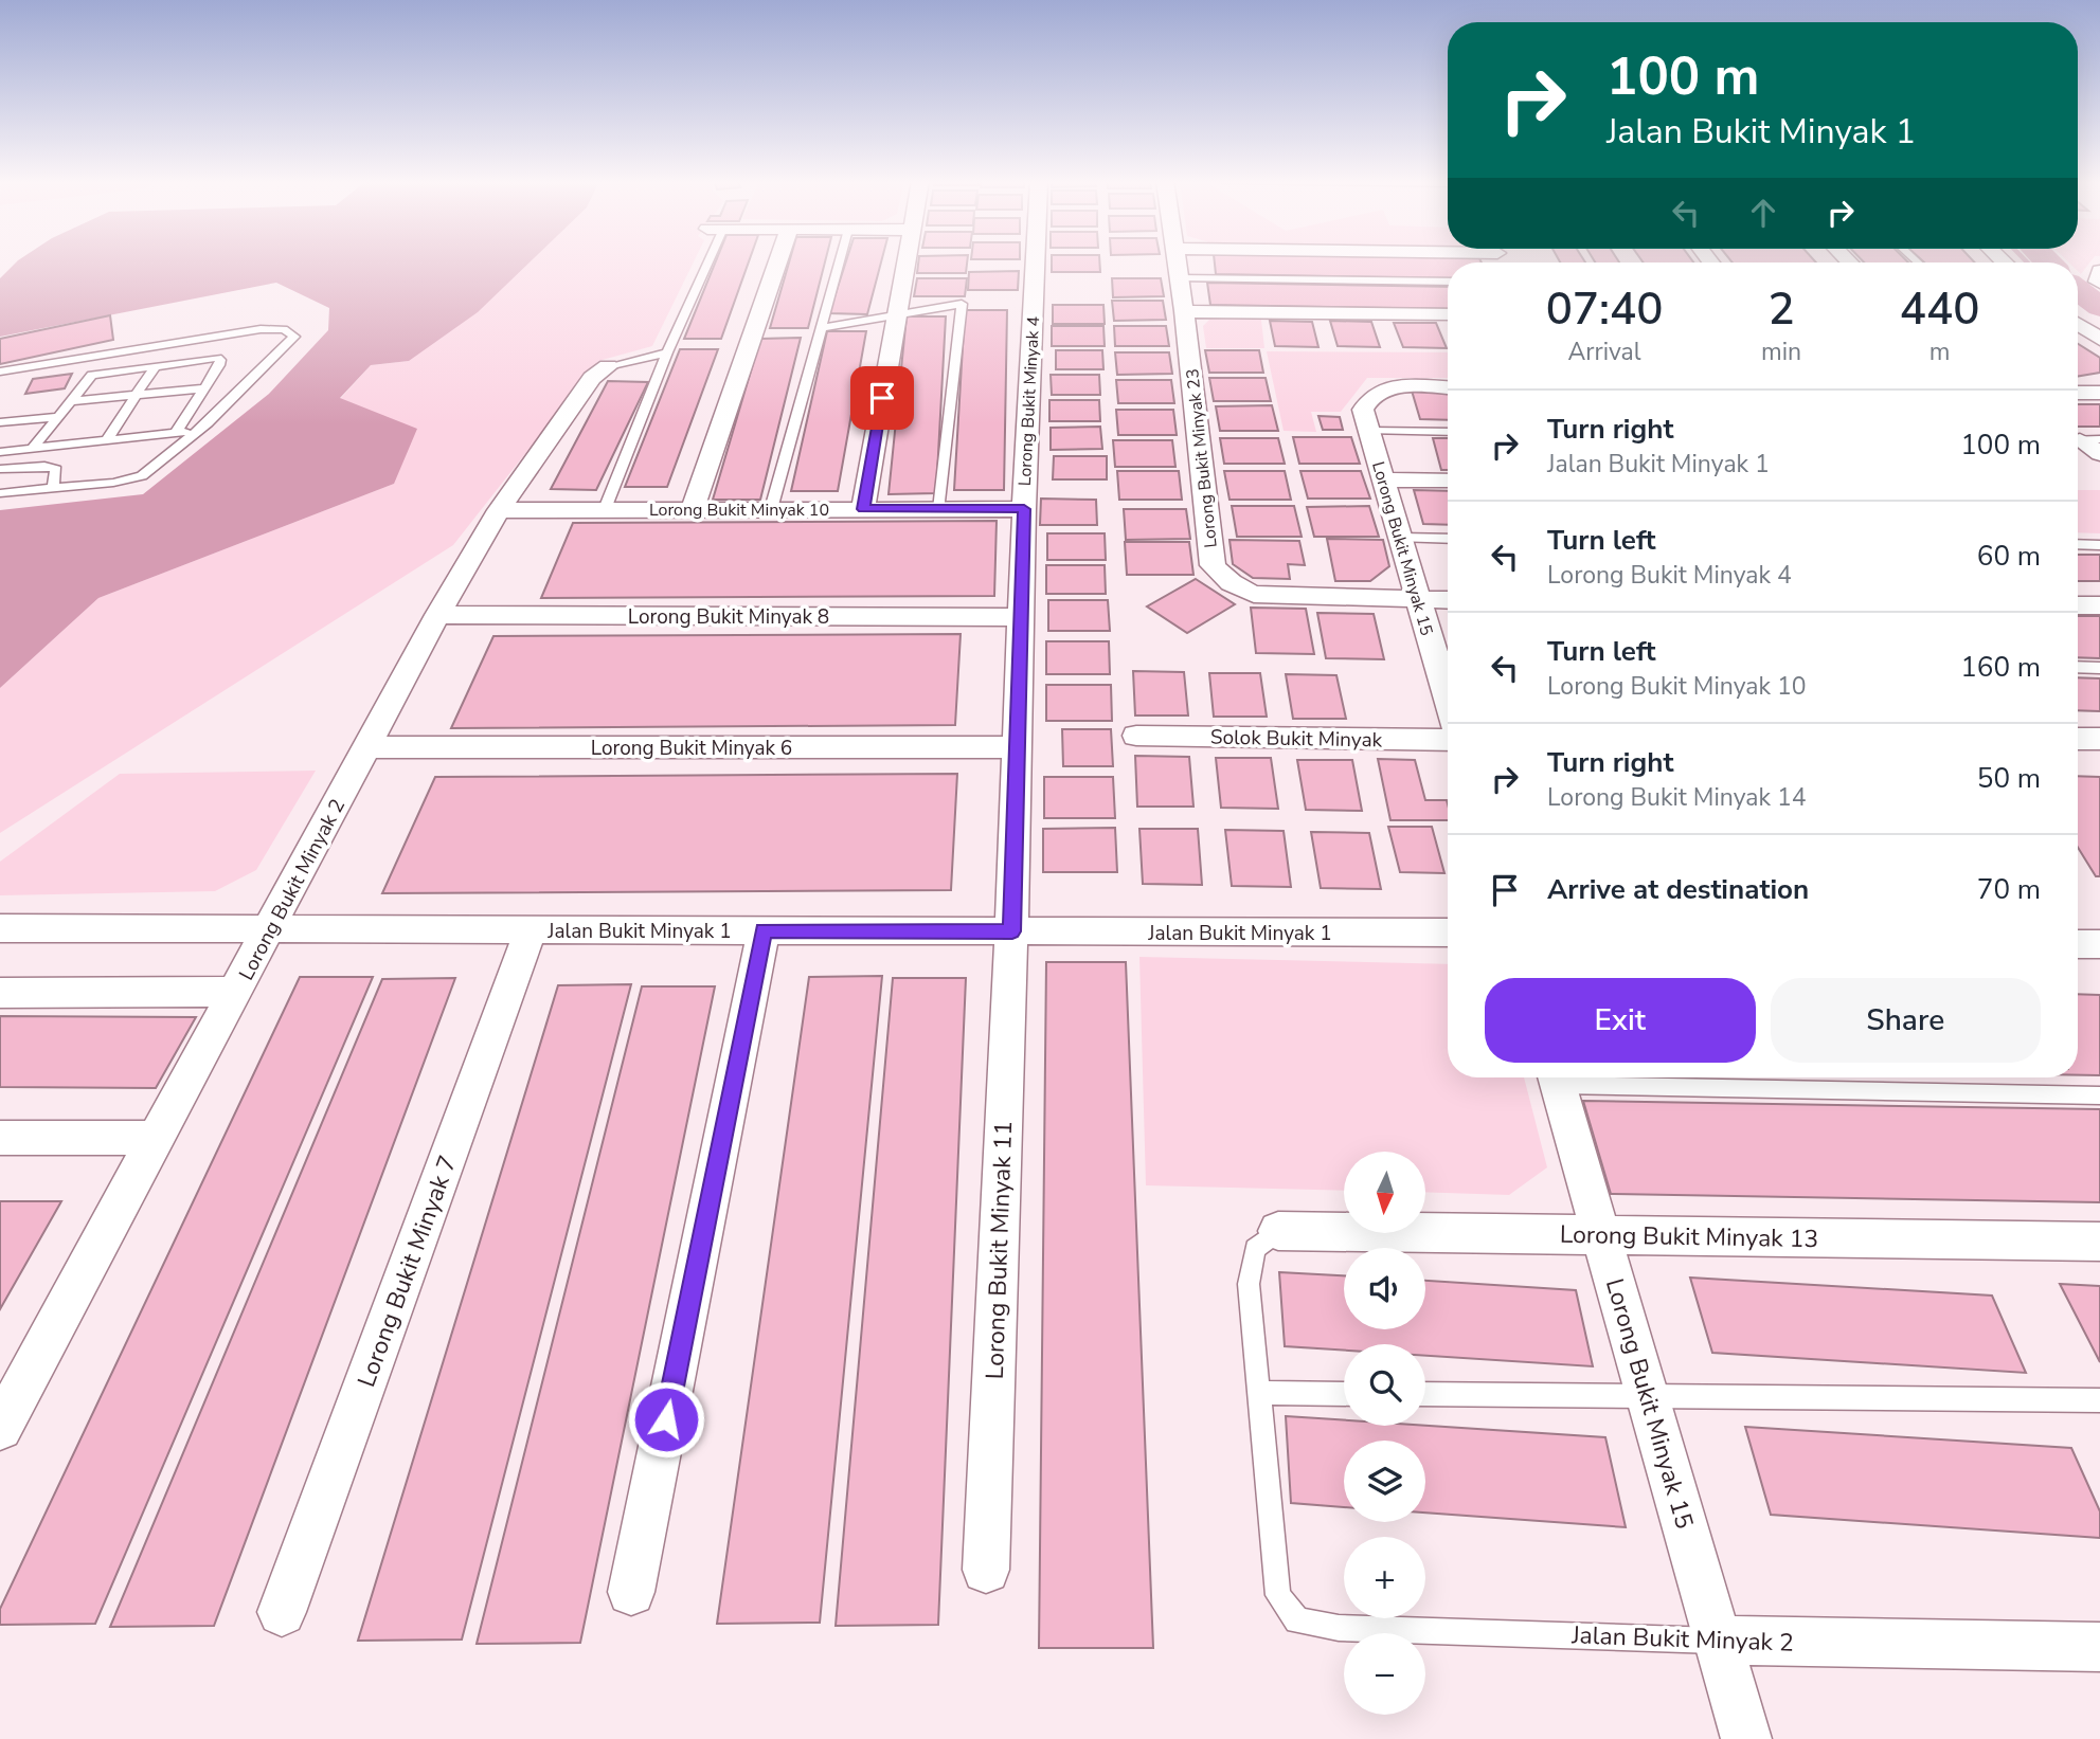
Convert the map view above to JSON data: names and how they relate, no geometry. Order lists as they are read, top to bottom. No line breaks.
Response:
{"streets":{"street":["Lorong Bukit Minyak 4","Lorong Bukit Minyak 23","Lorong Bukit Minyak 10","Lorong Bukit Minyak 15","Lorong Bukit Minyak 8","Solok Bukit Minyak","Lorong Bukit Minyak 6","Lorong Bukit Minyak 2","Jalan Bukit Minyak 1","Lorong Bukit Minyak 13","Lorong Bukit Minyak 11","Lorong Bukit Minyak 7","Jalan Bukit Minyak 2"]},"crossings":[["Lorong Bukit Minyak 4","Lorong Bukit Minyak 10"],["Lorong Bukit Minyak 4","Lorong Bukit Minyak 8"],["Lorong Bukit Minyak 4","Lorong Bukit Minyak 6"],["Lorong Bukit Minyak 4","Jalan Bukit Minyak 1"],["Lorong Bukit Minyak 4","Lorong Bukit Minyak 11"],["Lorong Bukit Minyak 23","Lorong Bukit Minyak 15"],["Lorong Bukit Minyak 10","Lorong Bukit Minyak 2"],["Lorong Bukit Minyak 15","Lorong Bukit Minyak 13"],["Lorong Bukit Minyak 15","Jalan Bukit Minyak 2"],["Lorong Bukit Minyak 8","Lorong Bukit Minyak 2"],["Lorong Bukit Minyak 6","Lorong Bukit Minyak 2"],["Lorong Bukit Minyak 2","Jalan Bukit Minyak 1"],["Jalan Bukit Minyak 1","Lorong Bukit Minyak 11"],["Jalan Bukit Minyak 1","Lorong Bukit Minyak 7"]],"north":"bottom","page":{"turn":["100 m","Jalan Bukit Minyak 1"],"eta":["07:40","Arrival","2","min","440","m"],"list":[{"name":"Turn right","note":"Jalan Bukit Minyak 1","value":"100 m"},{"name":"Turn left","note":"Lorong Bukit Minyak 4","value":"60 m"},{"name":"Turn left","note":"Lorong Bukit Minyak 10","value":"160 m"},{"name":"Turn right","note":"Lorong Bukit Minyak 14","value":"50 m"},{"name":"Arrive at destination","value":"70 m"}],"buttons":["Exit","Share"],"map_buttons":["+","−"]}}
